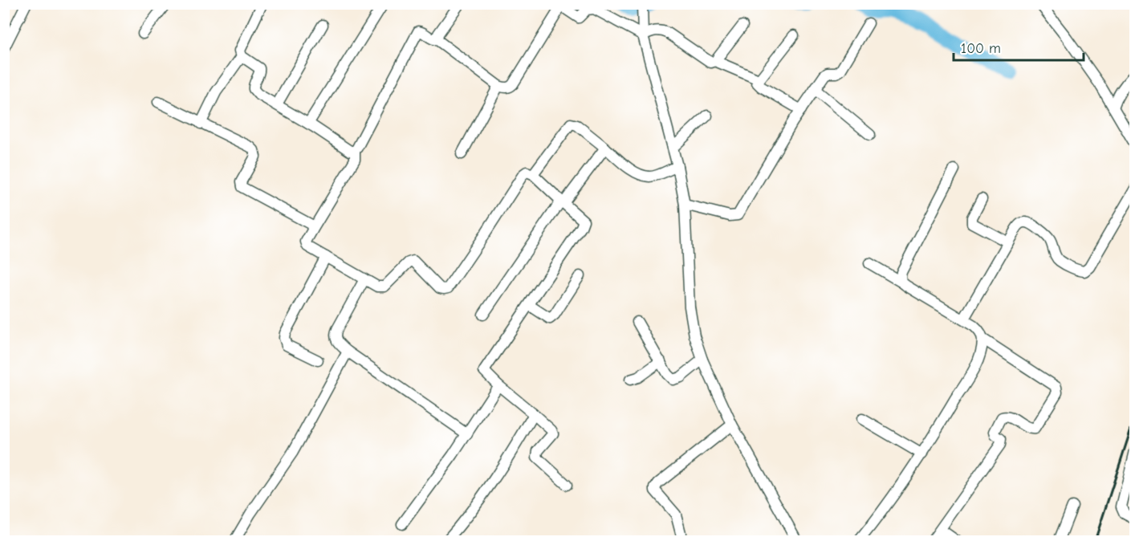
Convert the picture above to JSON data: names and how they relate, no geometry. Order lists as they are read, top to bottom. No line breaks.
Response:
{"scale_bar":"100 m"}
